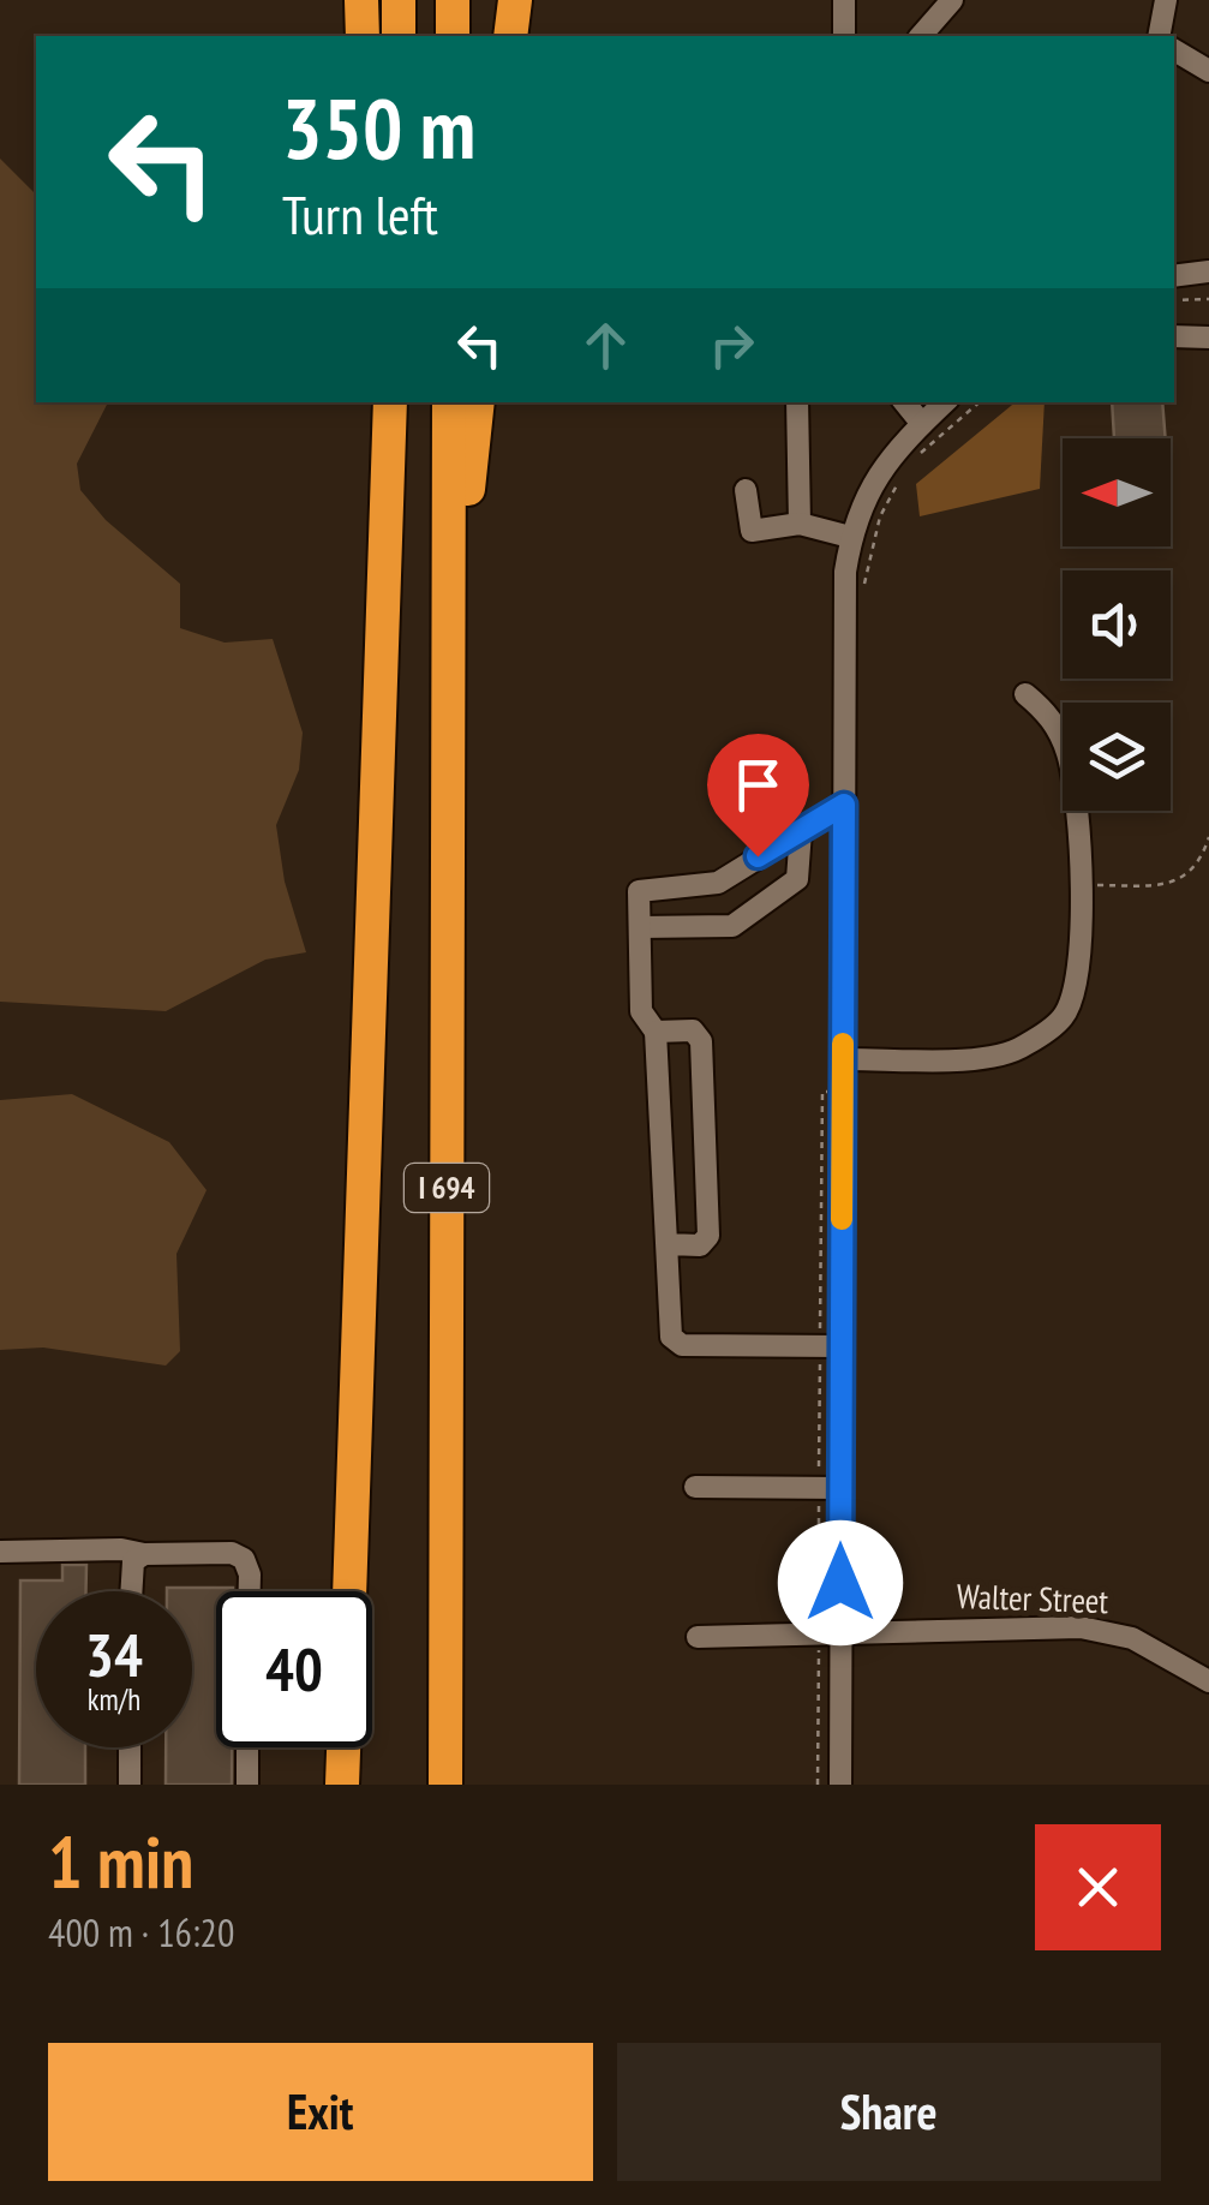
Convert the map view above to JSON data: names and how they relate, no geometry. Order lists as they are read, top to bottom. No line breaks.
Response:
{"streets":{"highway":["I 694"],"street":["Walter Street"]},"north":"left","page":{"turn":["350 m","Turn left"],"speed":"34 km/h","limit":"40","heading":["1 min","400 m · 16:20"],"buttons":["Exit","Share"]}}
